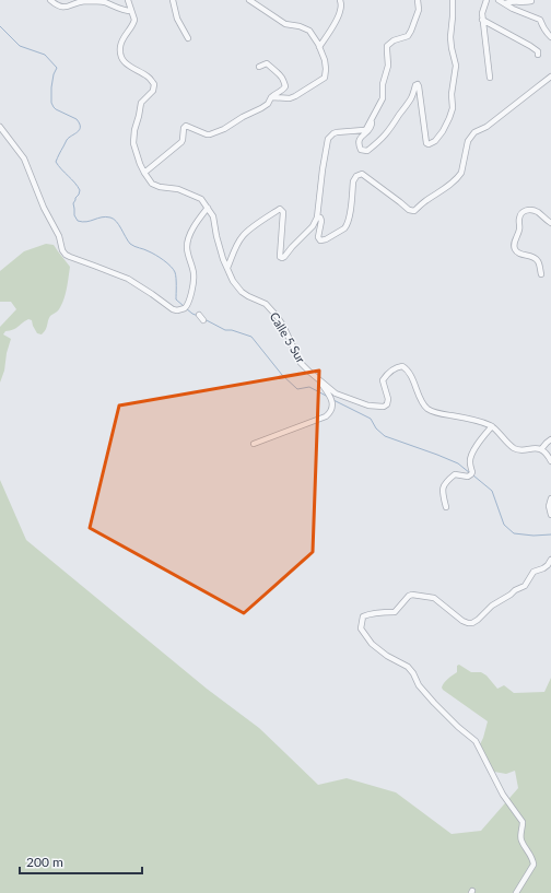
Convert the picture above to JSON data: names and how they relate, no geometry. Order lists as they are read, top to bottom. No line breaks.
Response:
{"streets":{"street":["Calle 5 Sur"]},"scale_bar":"200 m"}
